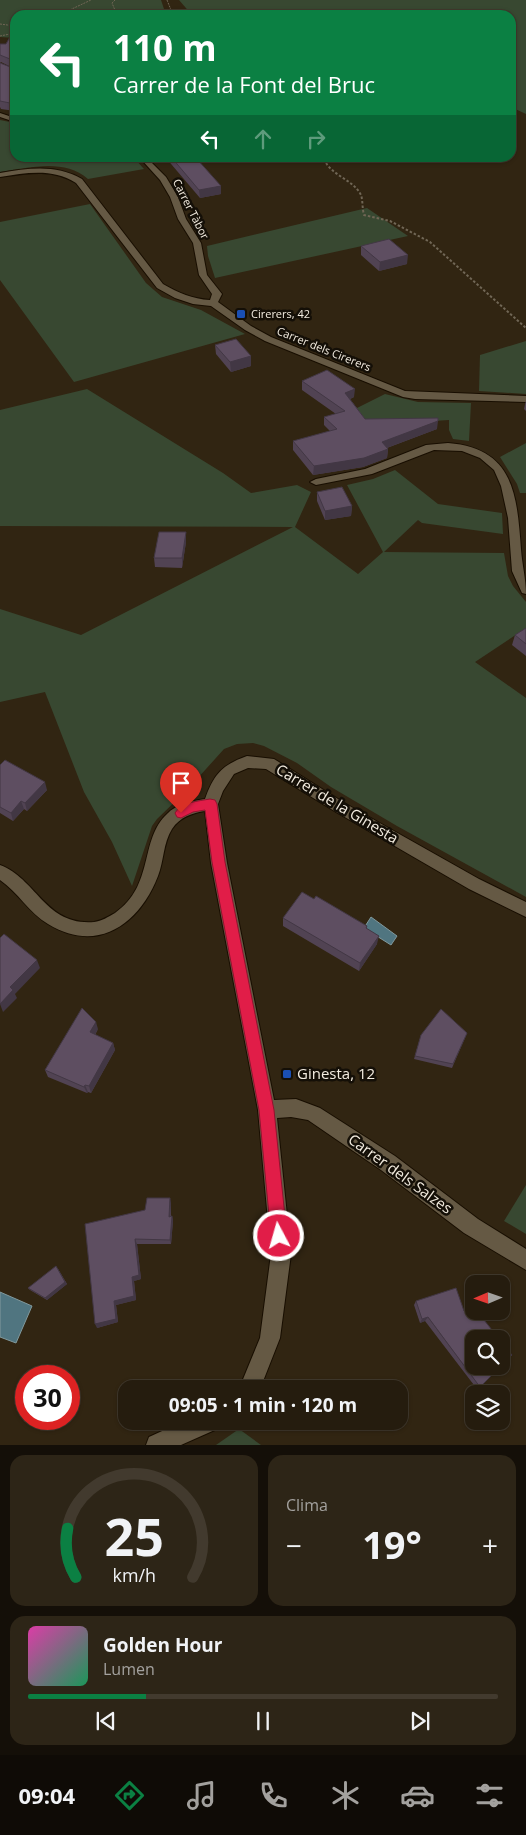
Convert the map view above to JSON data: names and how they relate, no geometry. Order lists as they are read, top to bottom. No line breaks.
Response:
{"streets":{"street":["Carrer Tàbor","Carrer dels Cirerers","Carrer de la Ginesta","Carrer dels Salzes"]},"crossings":[["Carrer Tàbor","Carrer dels Cirerers"]],"places":{"transit":["Cirerers, 42","Ginesta, 12"]},"north":"left","page":{"turn":["110 m","Carrer de la Font del Bruc"],"limit":"30","trip":"09:05 · 1 min · 120 m","tile":"Clima","heat":["−","19°","+"],"song":["Golden Hour","Lumen"],"tabs":"09:04","gauge":["25","km/h"]}}
